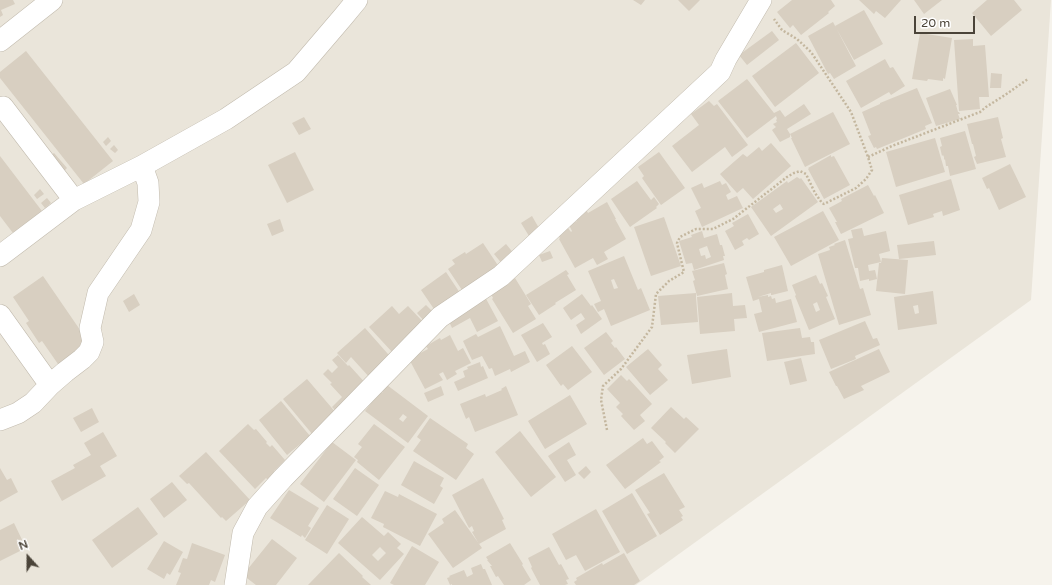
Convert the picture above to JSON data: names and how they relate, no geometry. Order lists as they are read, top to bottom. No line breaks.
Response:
{"scale_bar":"20 m","north":"top"}
